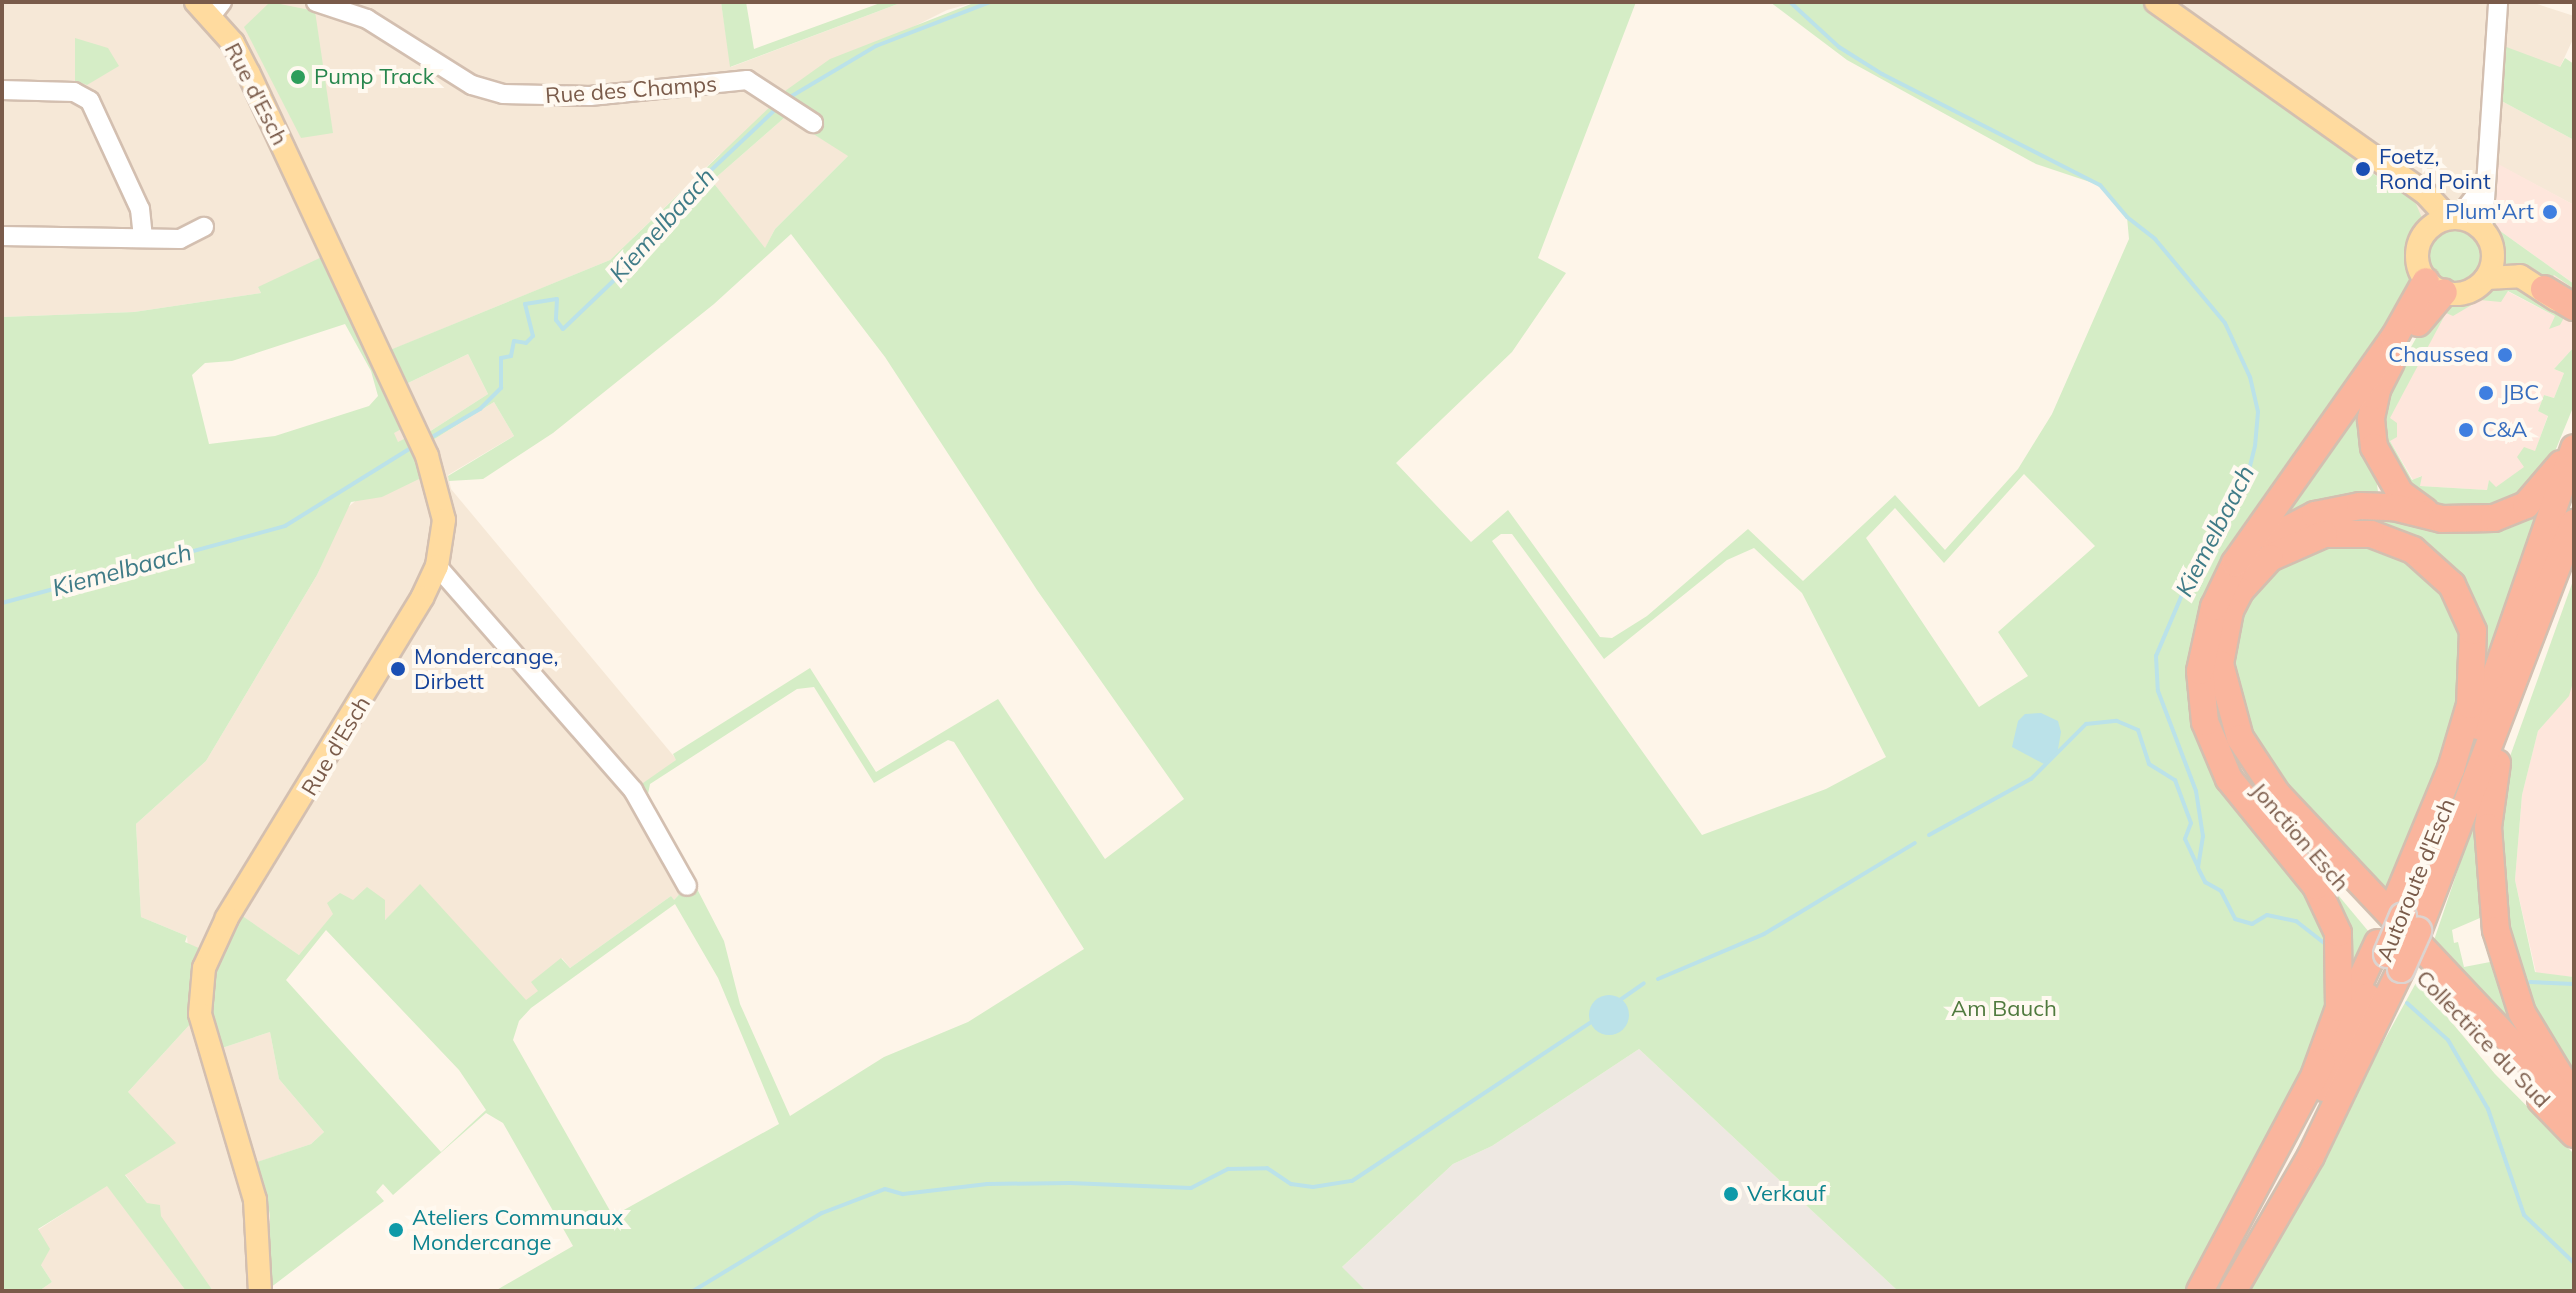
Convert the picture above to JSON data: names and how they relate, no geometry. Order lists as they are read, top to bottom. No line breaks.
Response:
{"streets":{"highway":["Jonction Esch","Autoroute d'Esch","Collectrice du Sud"],"main road":["Rue d'Esch"],"street":["Rue des Champs"]},"crossings":[["Jonction Esch","Collectrice du Sud"]],"water":["Kiemelbaach"],"parks":["Am Bauch"],"places":["Pump Track","Foetz, Rond Point","Plum'Art","Chaussea","JBC","C&A","Mondercange, Dirbett","Verkauf","Ateliers Communaux Mondercange"]}
